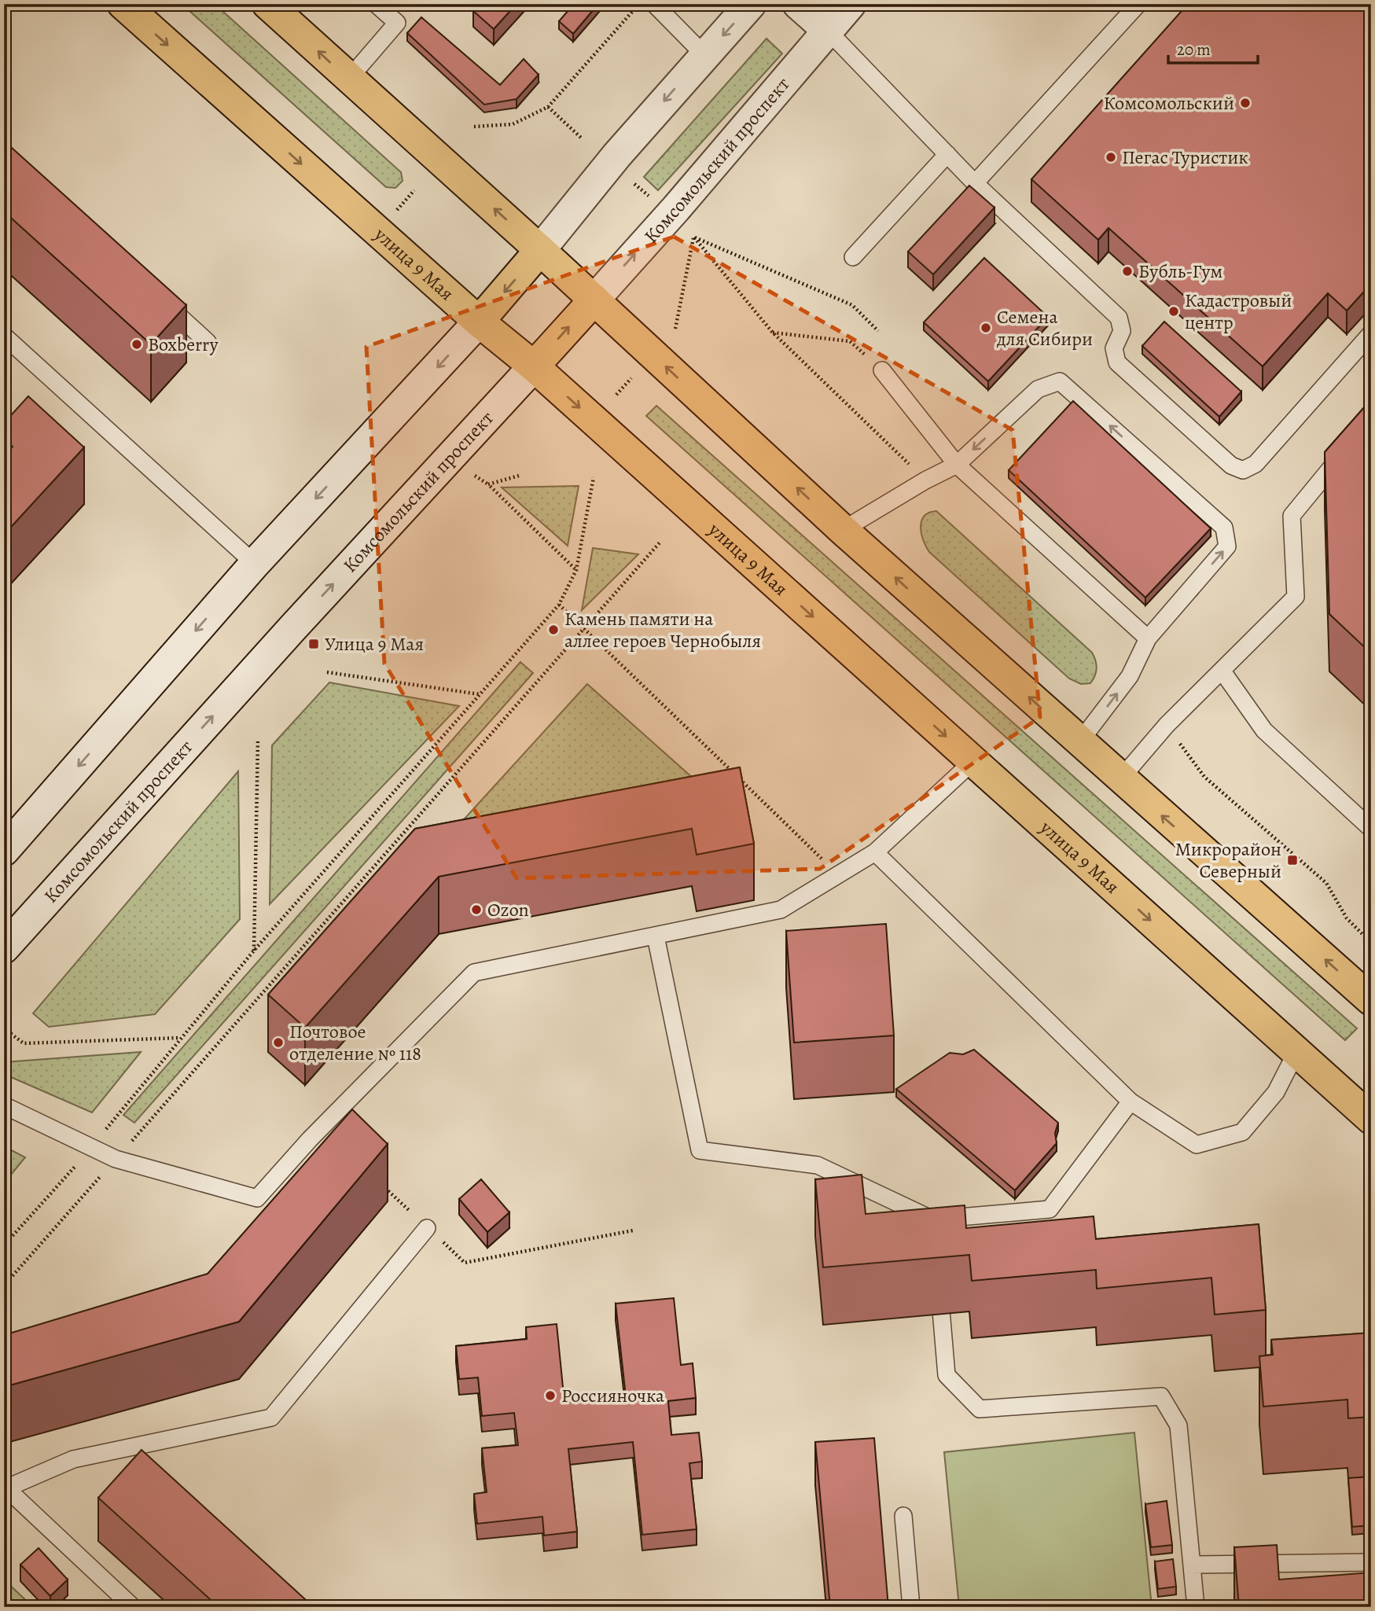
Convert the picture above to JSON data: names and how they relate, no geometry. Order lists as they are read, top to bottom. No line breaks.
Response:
{"streets":{"main road":["Комсомольский проспект","улица 9 Мая"]},"crossings":[["Комсомольский проспект","улица 9 Мая"]],"places":{"other":["Комсомольский","Пегас Туристик","Бубль-Гум","Кадастровый центр","Семена для Сибири","Boxberry","Камень памяти на аллее героев Чернобыля","Ozon","Почтовое отделение № 118","Россияночка"],"transit":["Улица 9 Мая","Микрорайон Северный"]},"scale_bar":"20 m"}
